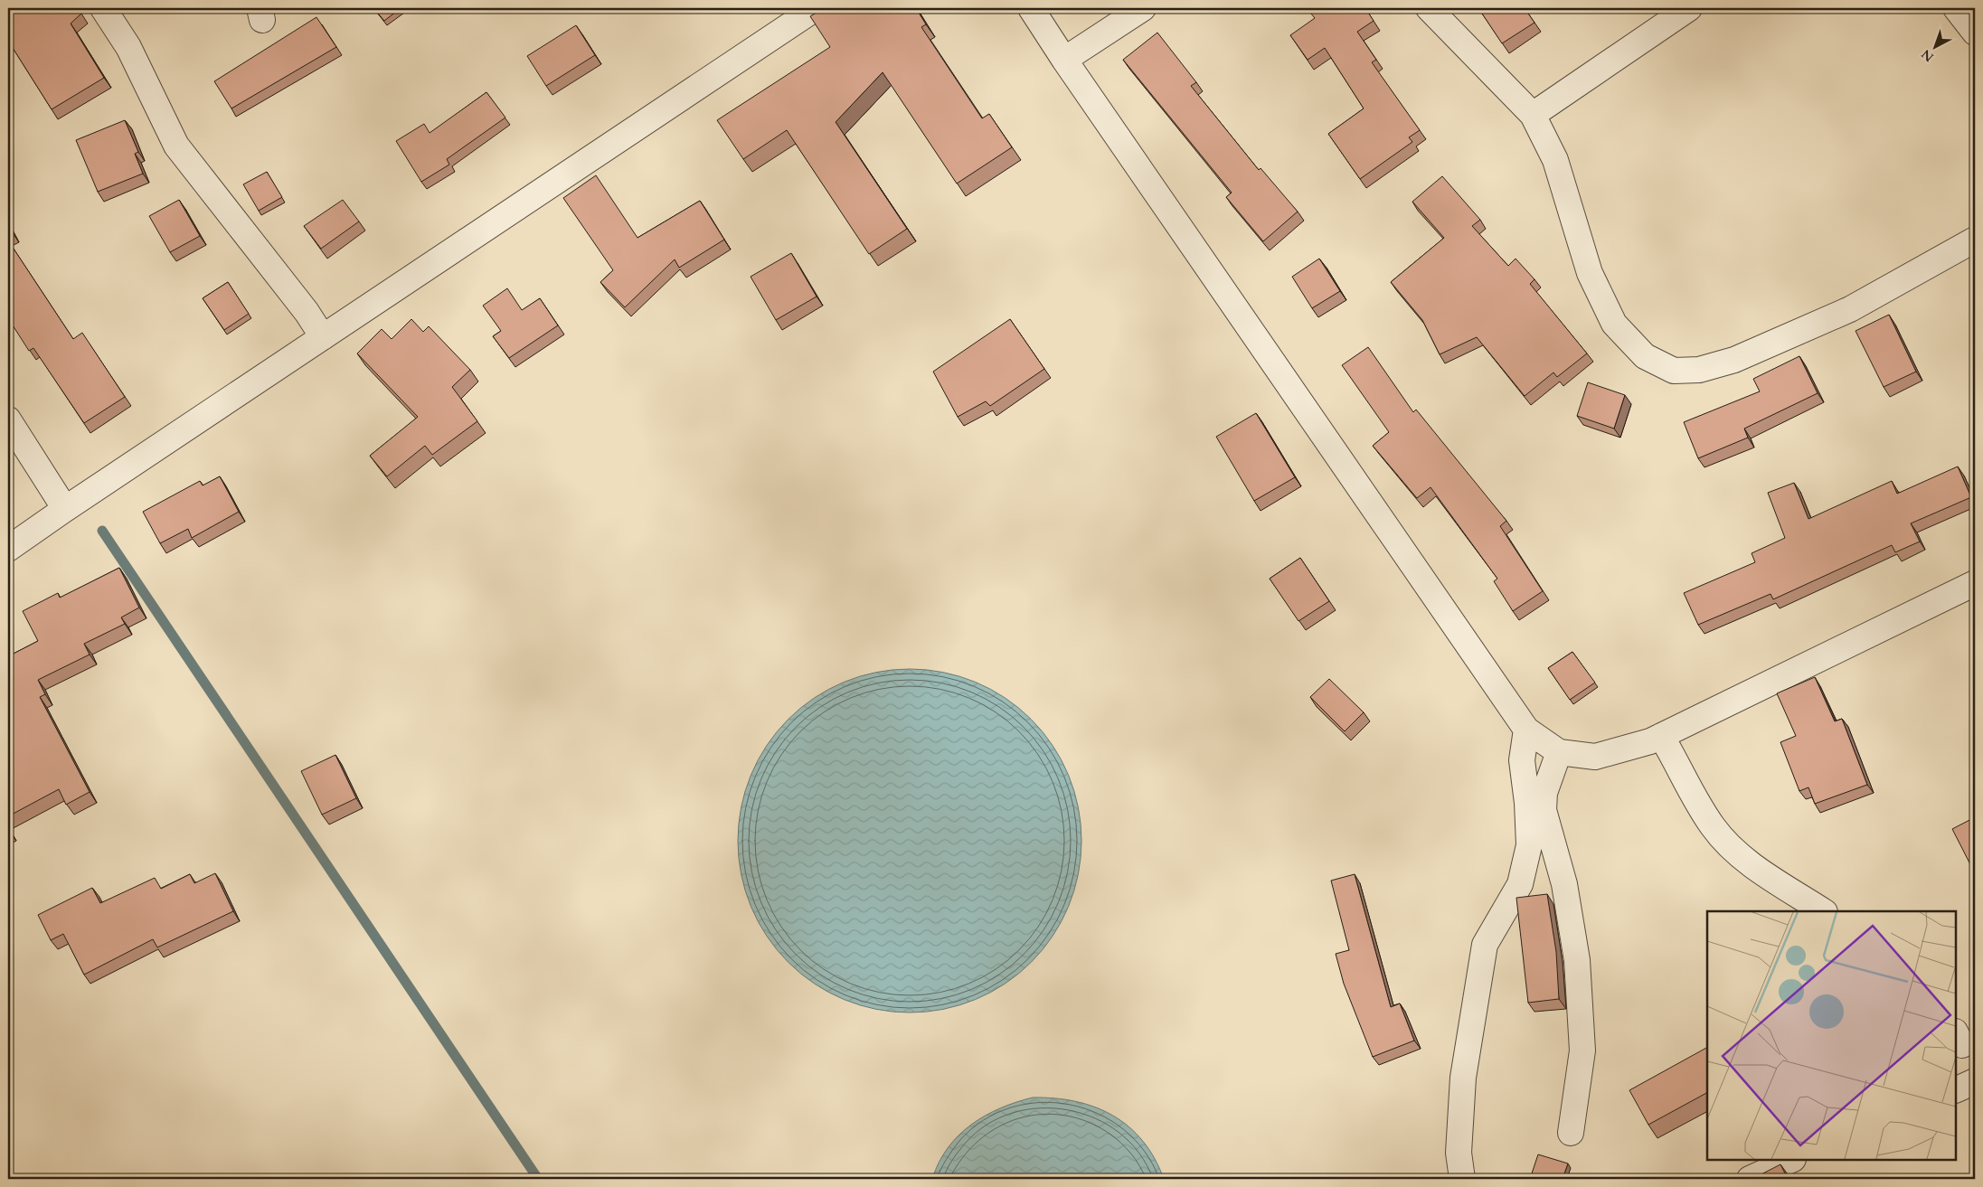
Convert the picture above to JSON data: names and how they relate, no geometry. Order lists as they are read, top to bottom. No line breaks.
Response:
{"north":"bottom left"}
